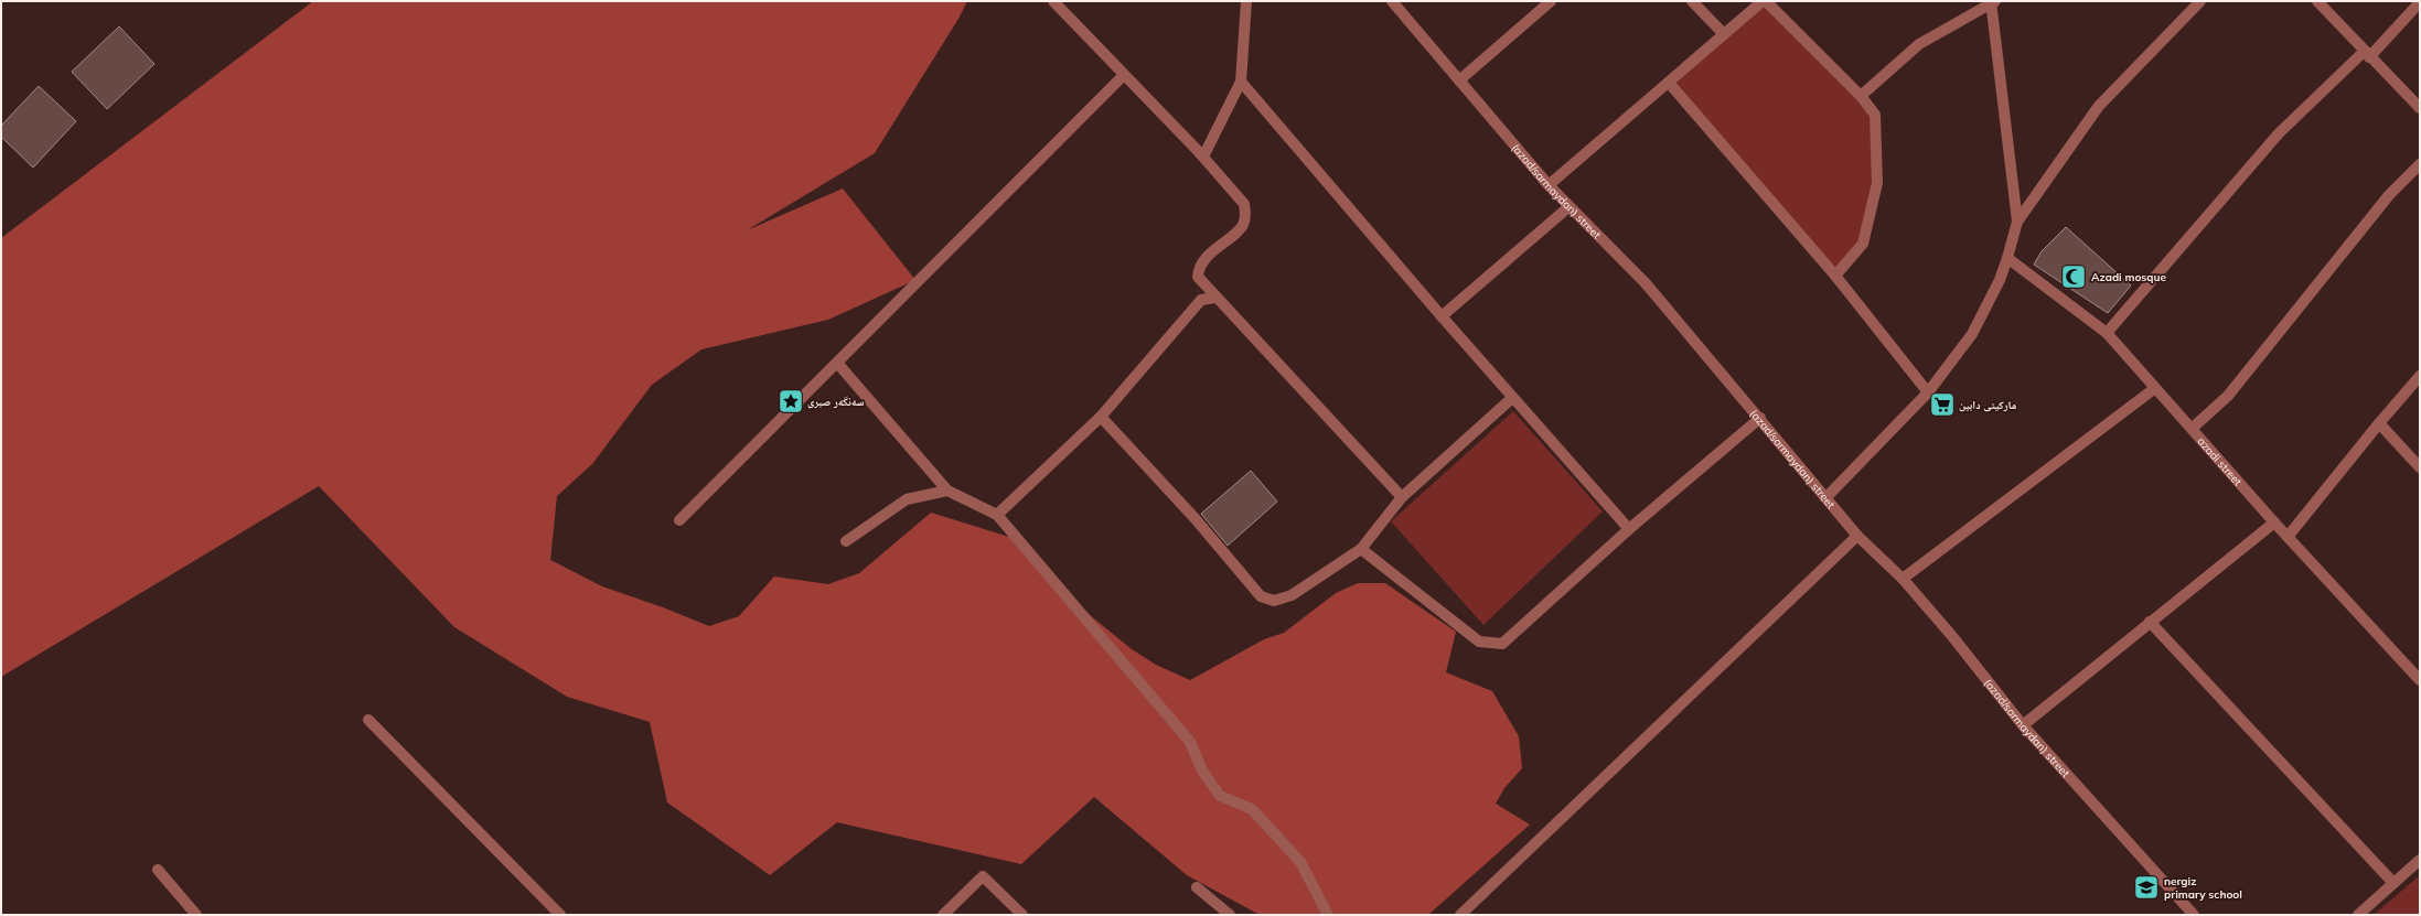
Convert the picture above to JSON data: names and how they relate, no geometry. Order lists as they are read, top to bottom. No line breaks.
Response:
{"streets":{"street":["(azad/sarmaydan) street","azadi street"]},"places":{"mosque":["Azadi mosque"],"place":["سەنگەر صبری"],"supermarket":["ماركيتى دابين"],"school or university":["nergiz primary school"]}}
